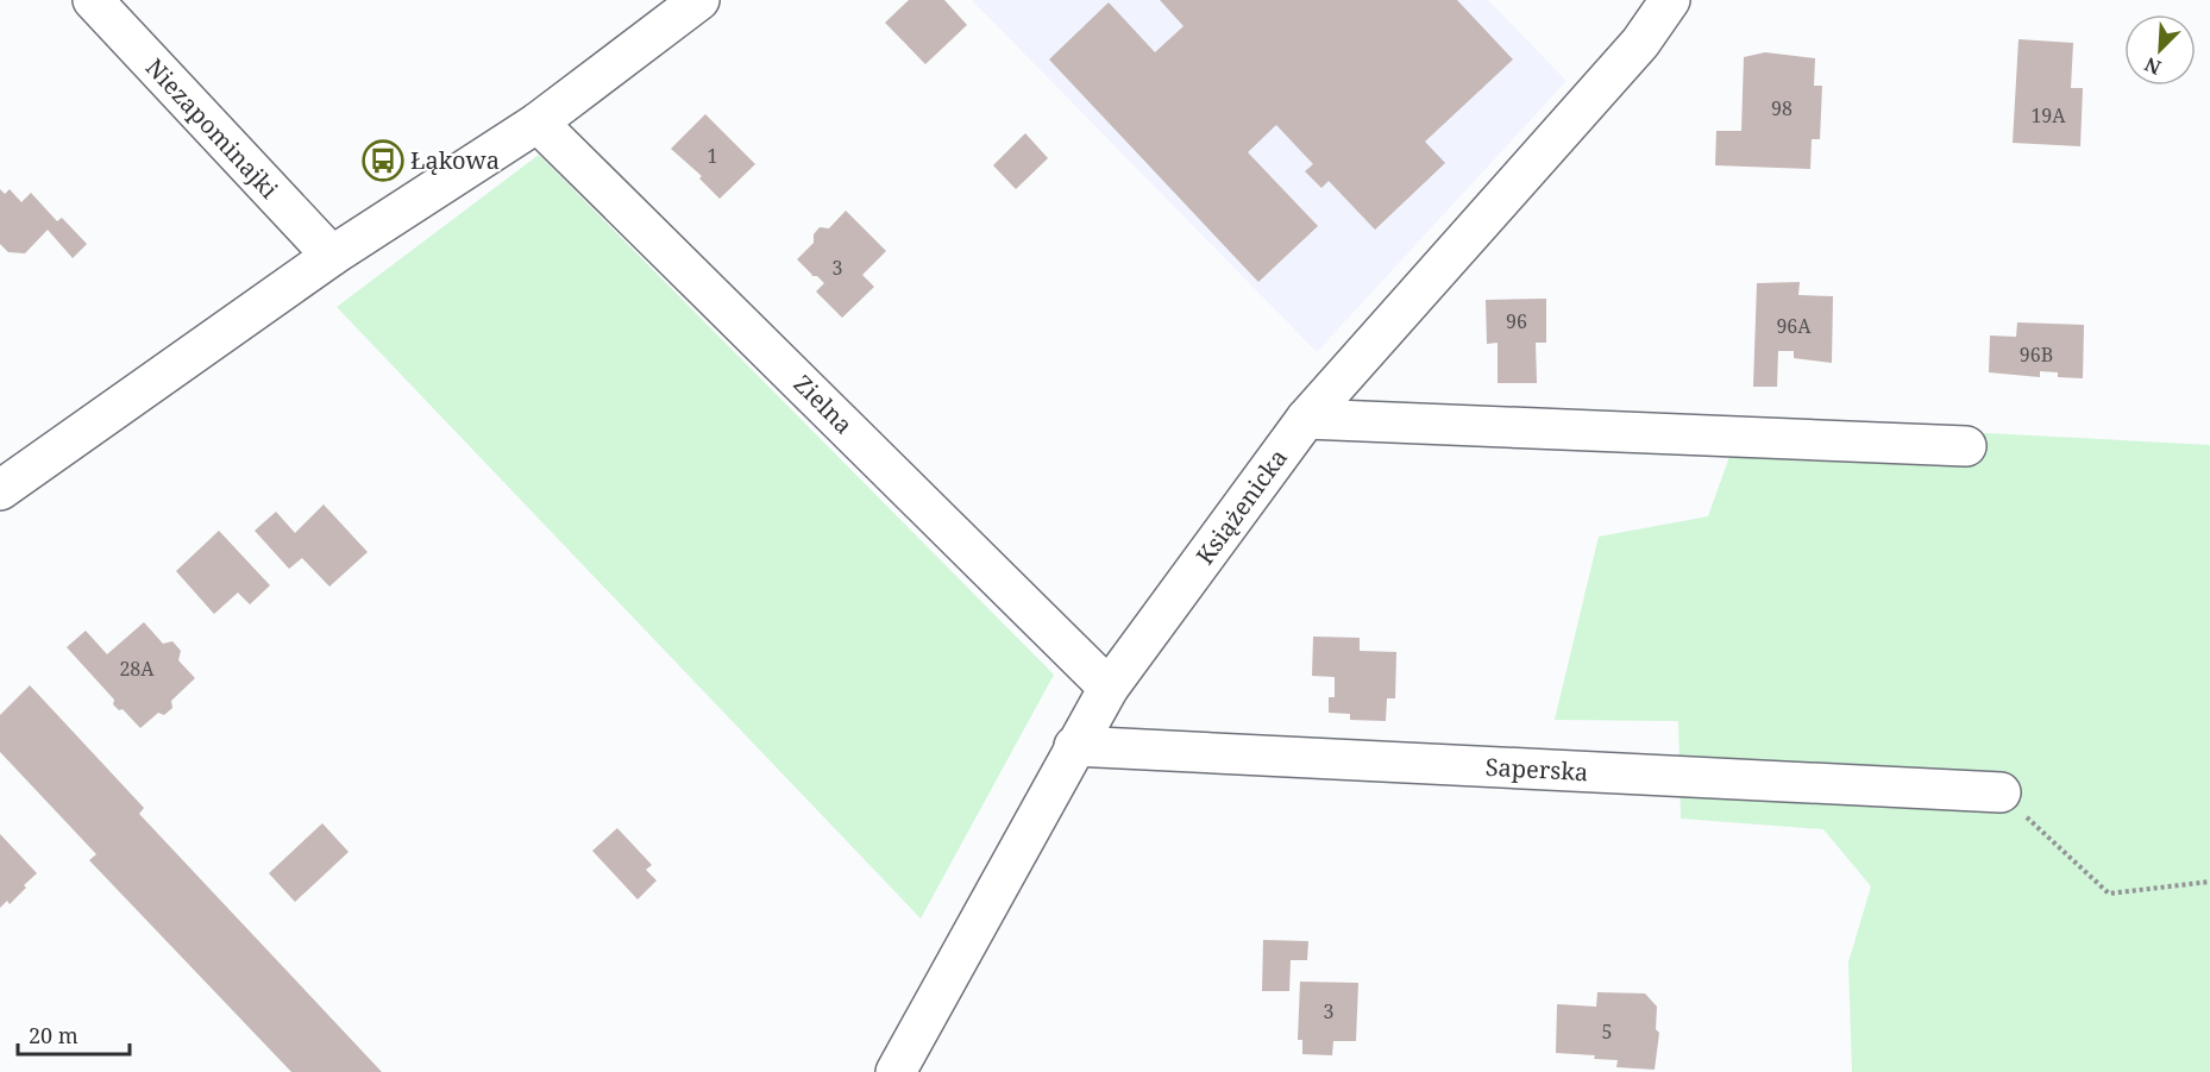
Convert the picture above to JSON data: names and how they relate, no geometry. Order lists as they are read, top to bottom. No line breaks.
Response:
{"streets":{"street":["Niezapominajki","Zielna","Książenicka","Saperska"]},"crossings":[["Zielna","Książenicka"],["Książenicka","Saperska"]],"places":{"bus stop":["Łąkowa"]},"house_numbers":["98","19A","1","3","96","96A","96B","28A","3","5"],"scale_bar":"20 m","north":"bottom left"}
